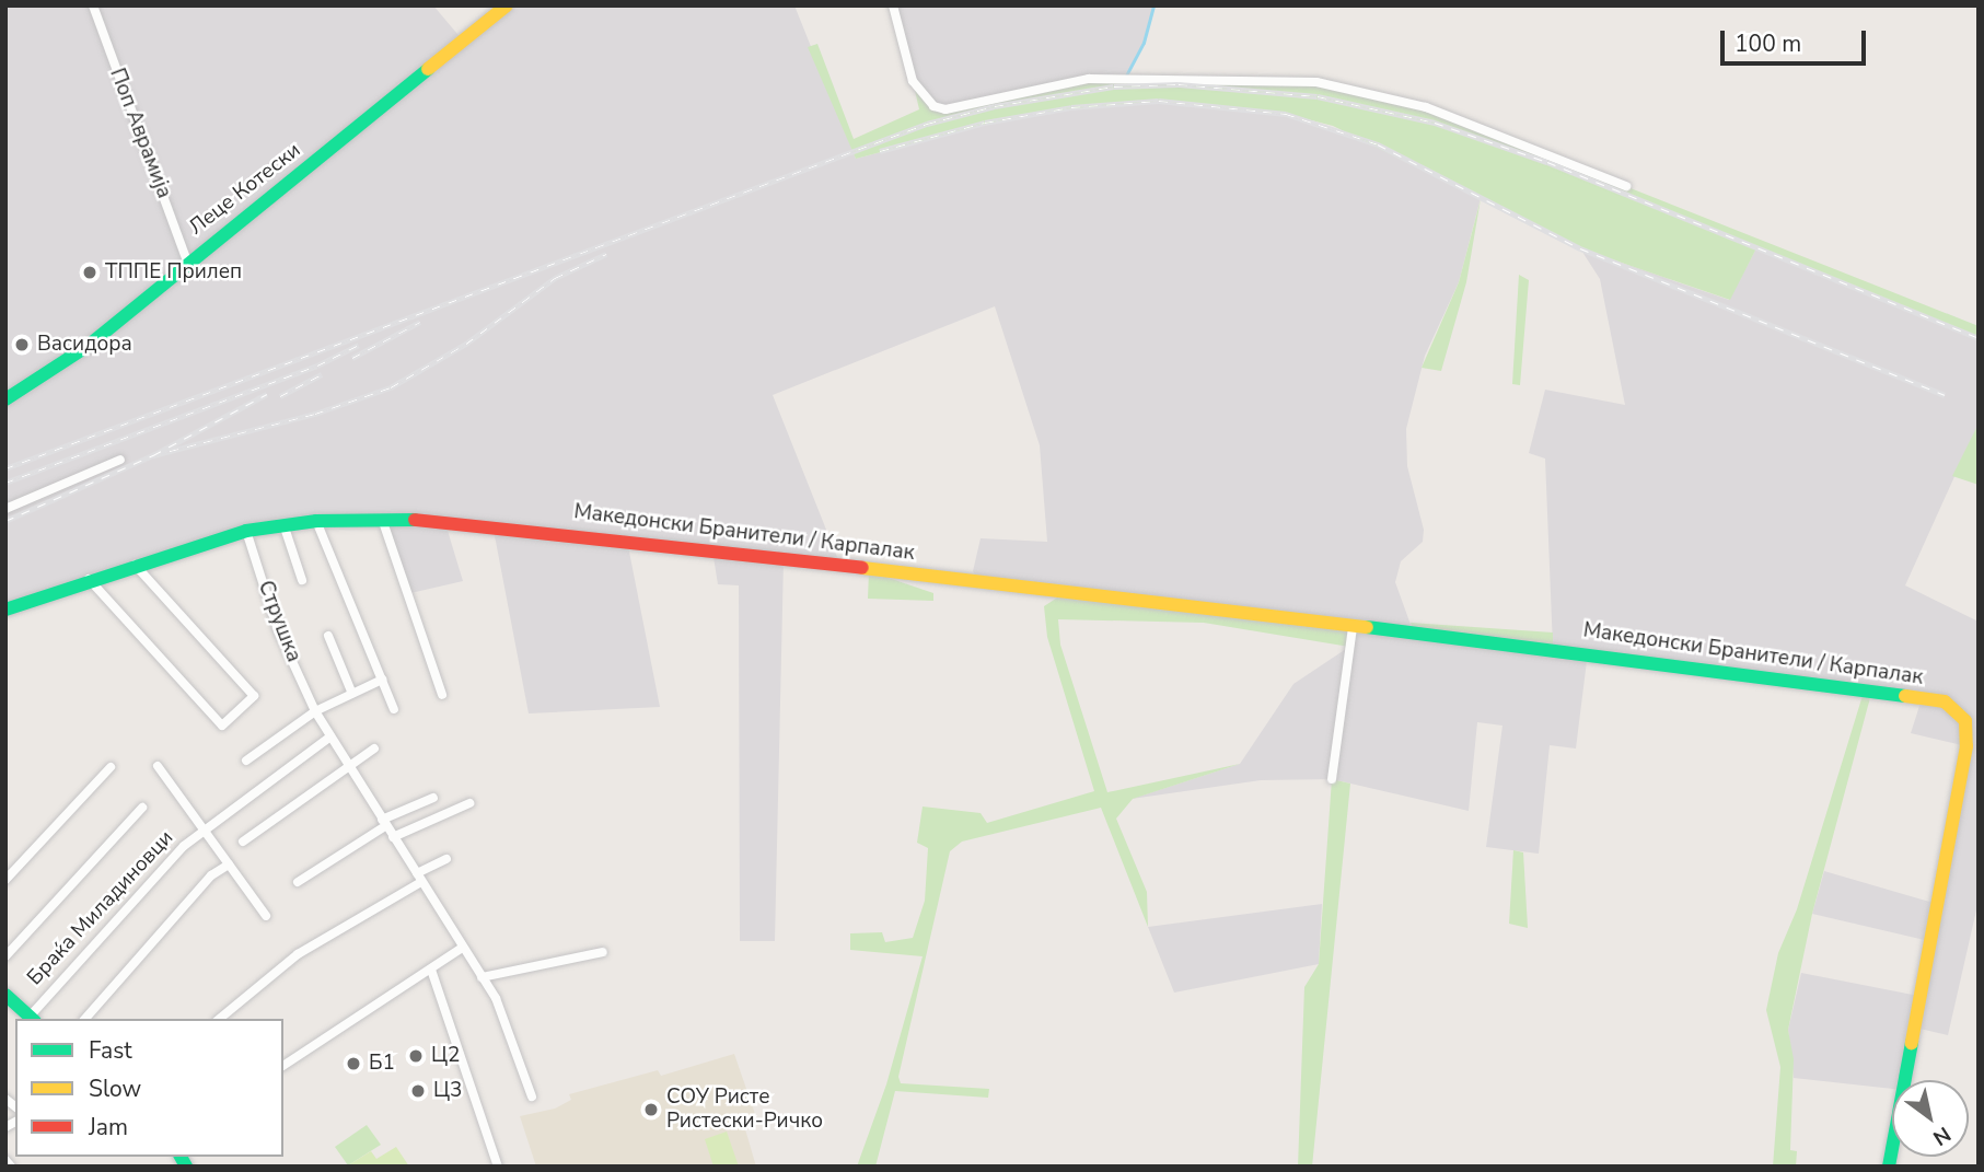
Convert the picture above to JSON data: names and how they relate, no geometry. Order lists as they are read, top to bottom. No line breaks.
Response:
{"streets":{"main road":["Леце Котески","Македонски Бранители / Карпалак","Браќа Миладиновци"],"street":["Поп Аврамија","Струшка"]},"crossings":[["Поп Аврамија","Леце Котески"],["Македонски Бранители / Карпалак","Струшка"]],"places":["ТППЕ Прилеп","Васидора","Ц2","Б1","Ц3","СОУ Ристе Ристески-Ричко"],"legend":["Fast","Slow","Jam"],"scale_bar":"100 m","north":"bottom right"}
